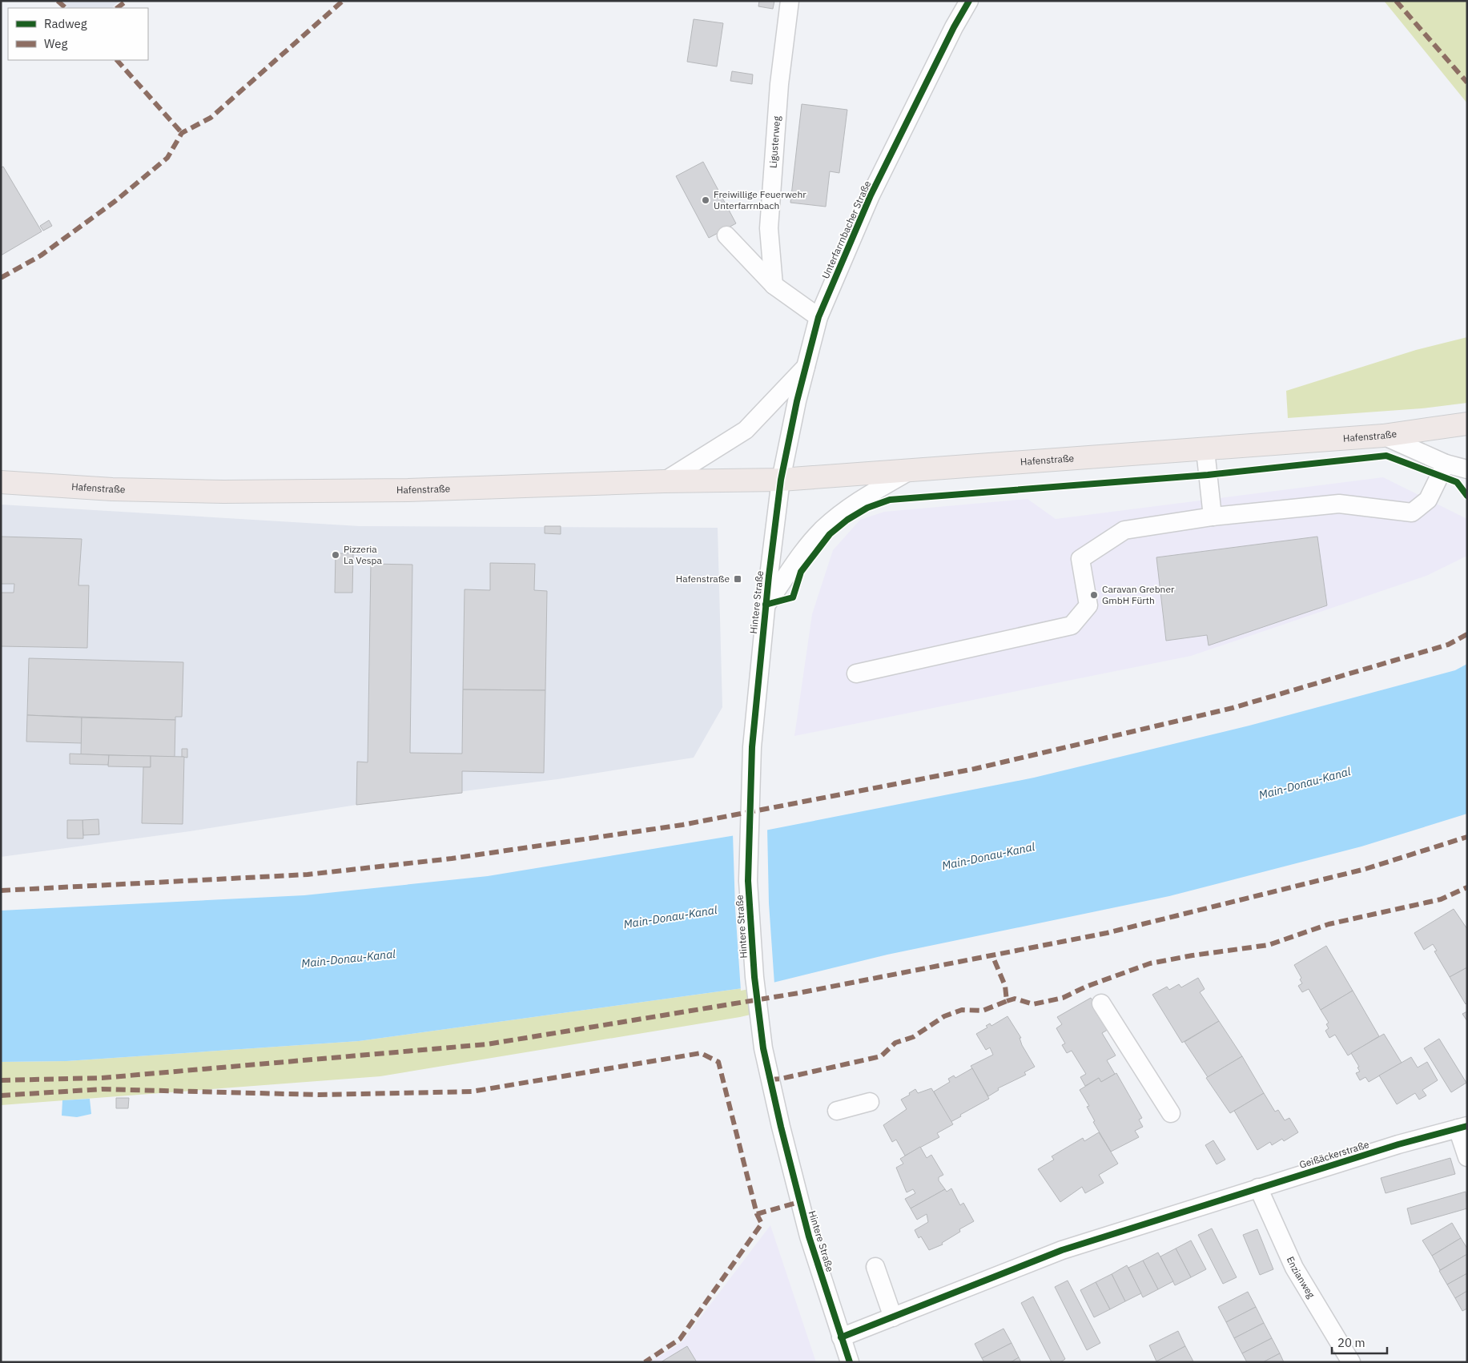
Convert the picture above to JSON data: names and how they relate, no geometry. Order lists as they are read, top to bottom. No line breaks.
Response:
{"streets":{"main road":["Hafenstraße"],"street":["Ligusterweg","Unterfarrnbacher Straße","Hintere Straße","Geißäckerstraße","Enzianweg"]},"crossings":[["Unterfarrnbacher Straße","Hafenstraße"],["Unterfarrnbacher Straße","Hintere Straße"],["Hafenstraße","Hintere Straße"],["Hintere Straße","Geißäckerstraße"],["Geißäckerstraße","Enzianweg"]],"water":["Main-Donau-Kanal"],"places":{"other":["Freiwillige Feuerwehr Unterfarrnbach","Pizzeria La Vespa","Caravan Grebner GmbH Fürth"],"transit":["Hafenstraße"]},"legend":["Radweg","Weg"],"scale_bar":"20 m"}
